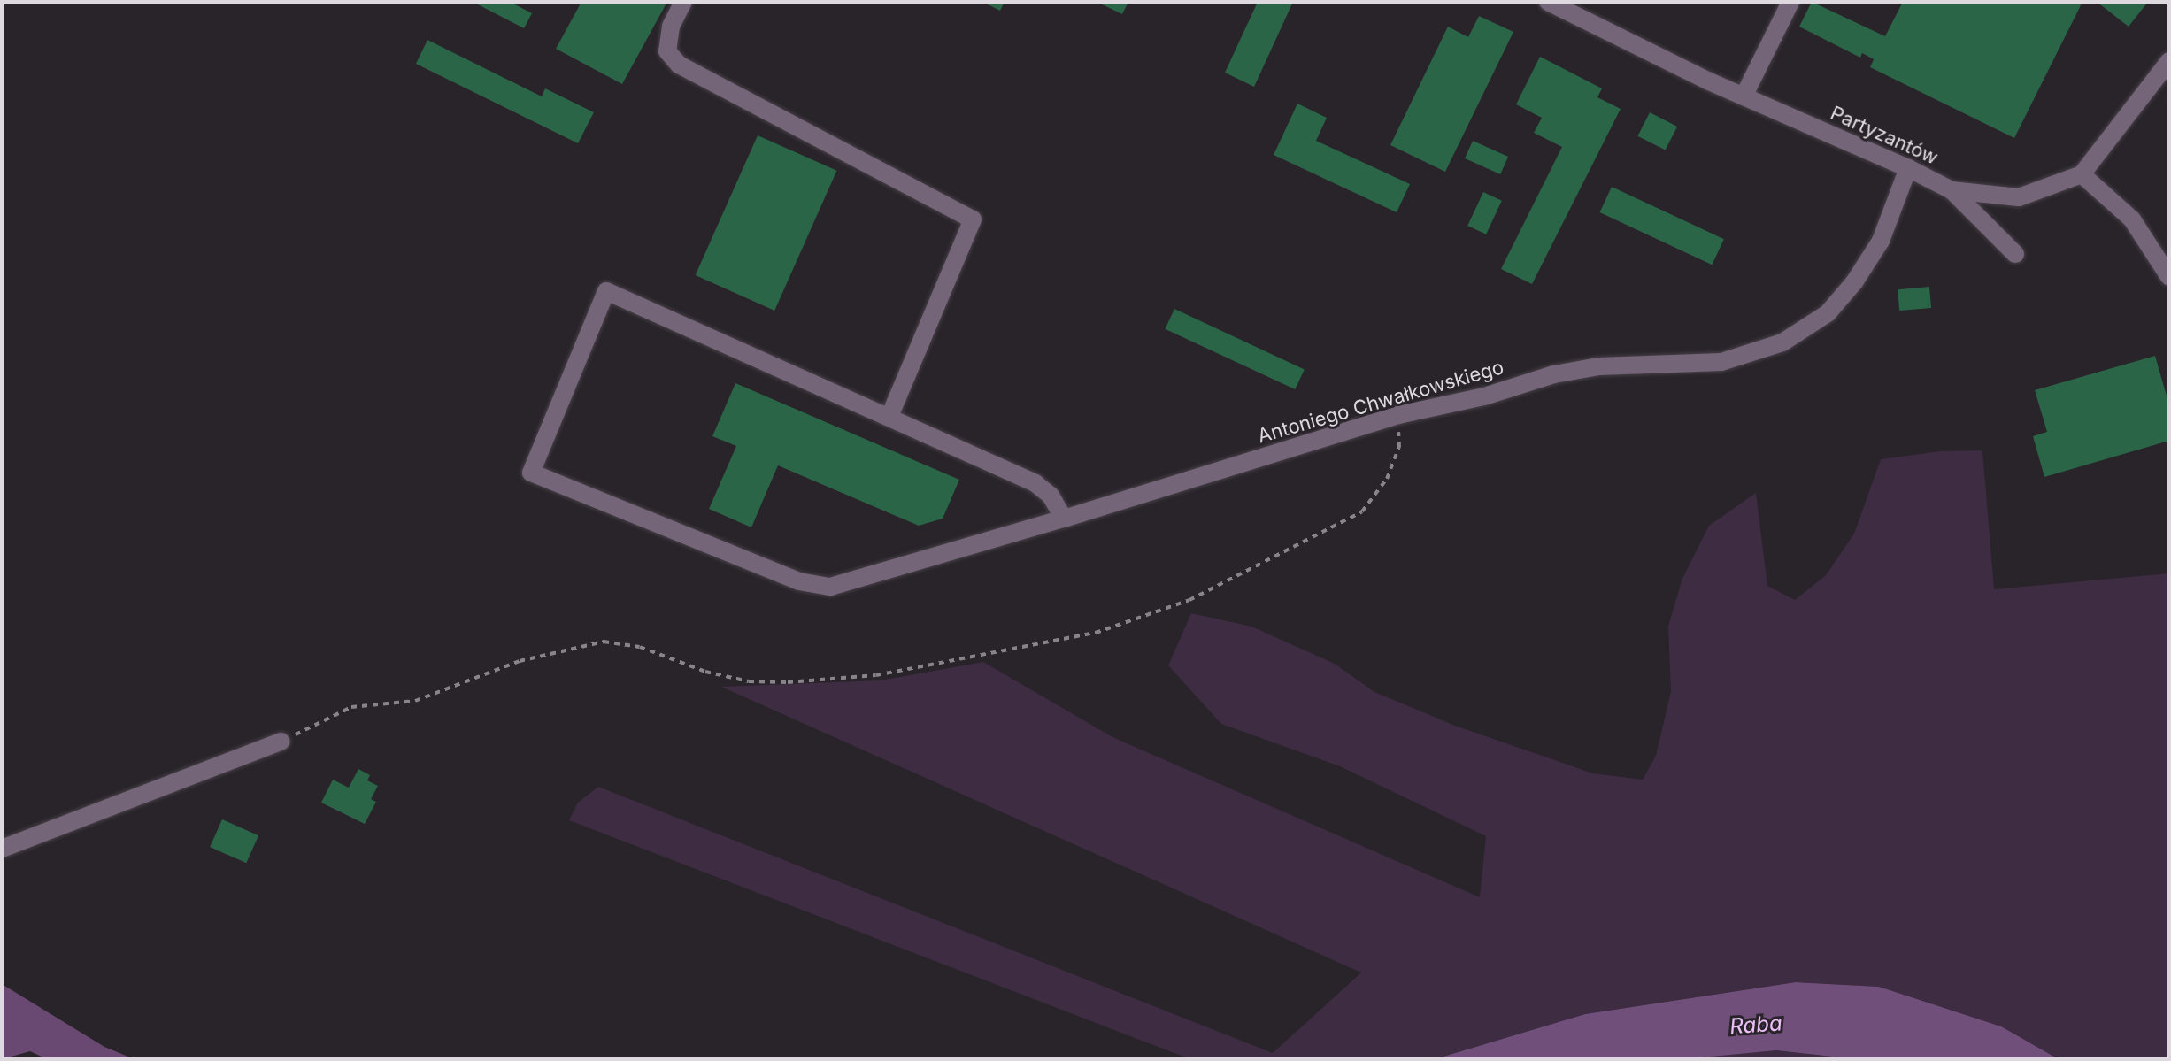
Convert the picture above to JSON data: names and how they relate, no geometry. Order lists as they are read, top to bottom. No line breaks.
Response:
{"streets":{"street":["Partyzantów","Antoniego Chwałkowskiego"]},"crossings":[["Partyzantów","Antoniego Chwałkowskiego"]],"water":["Raba"]}
